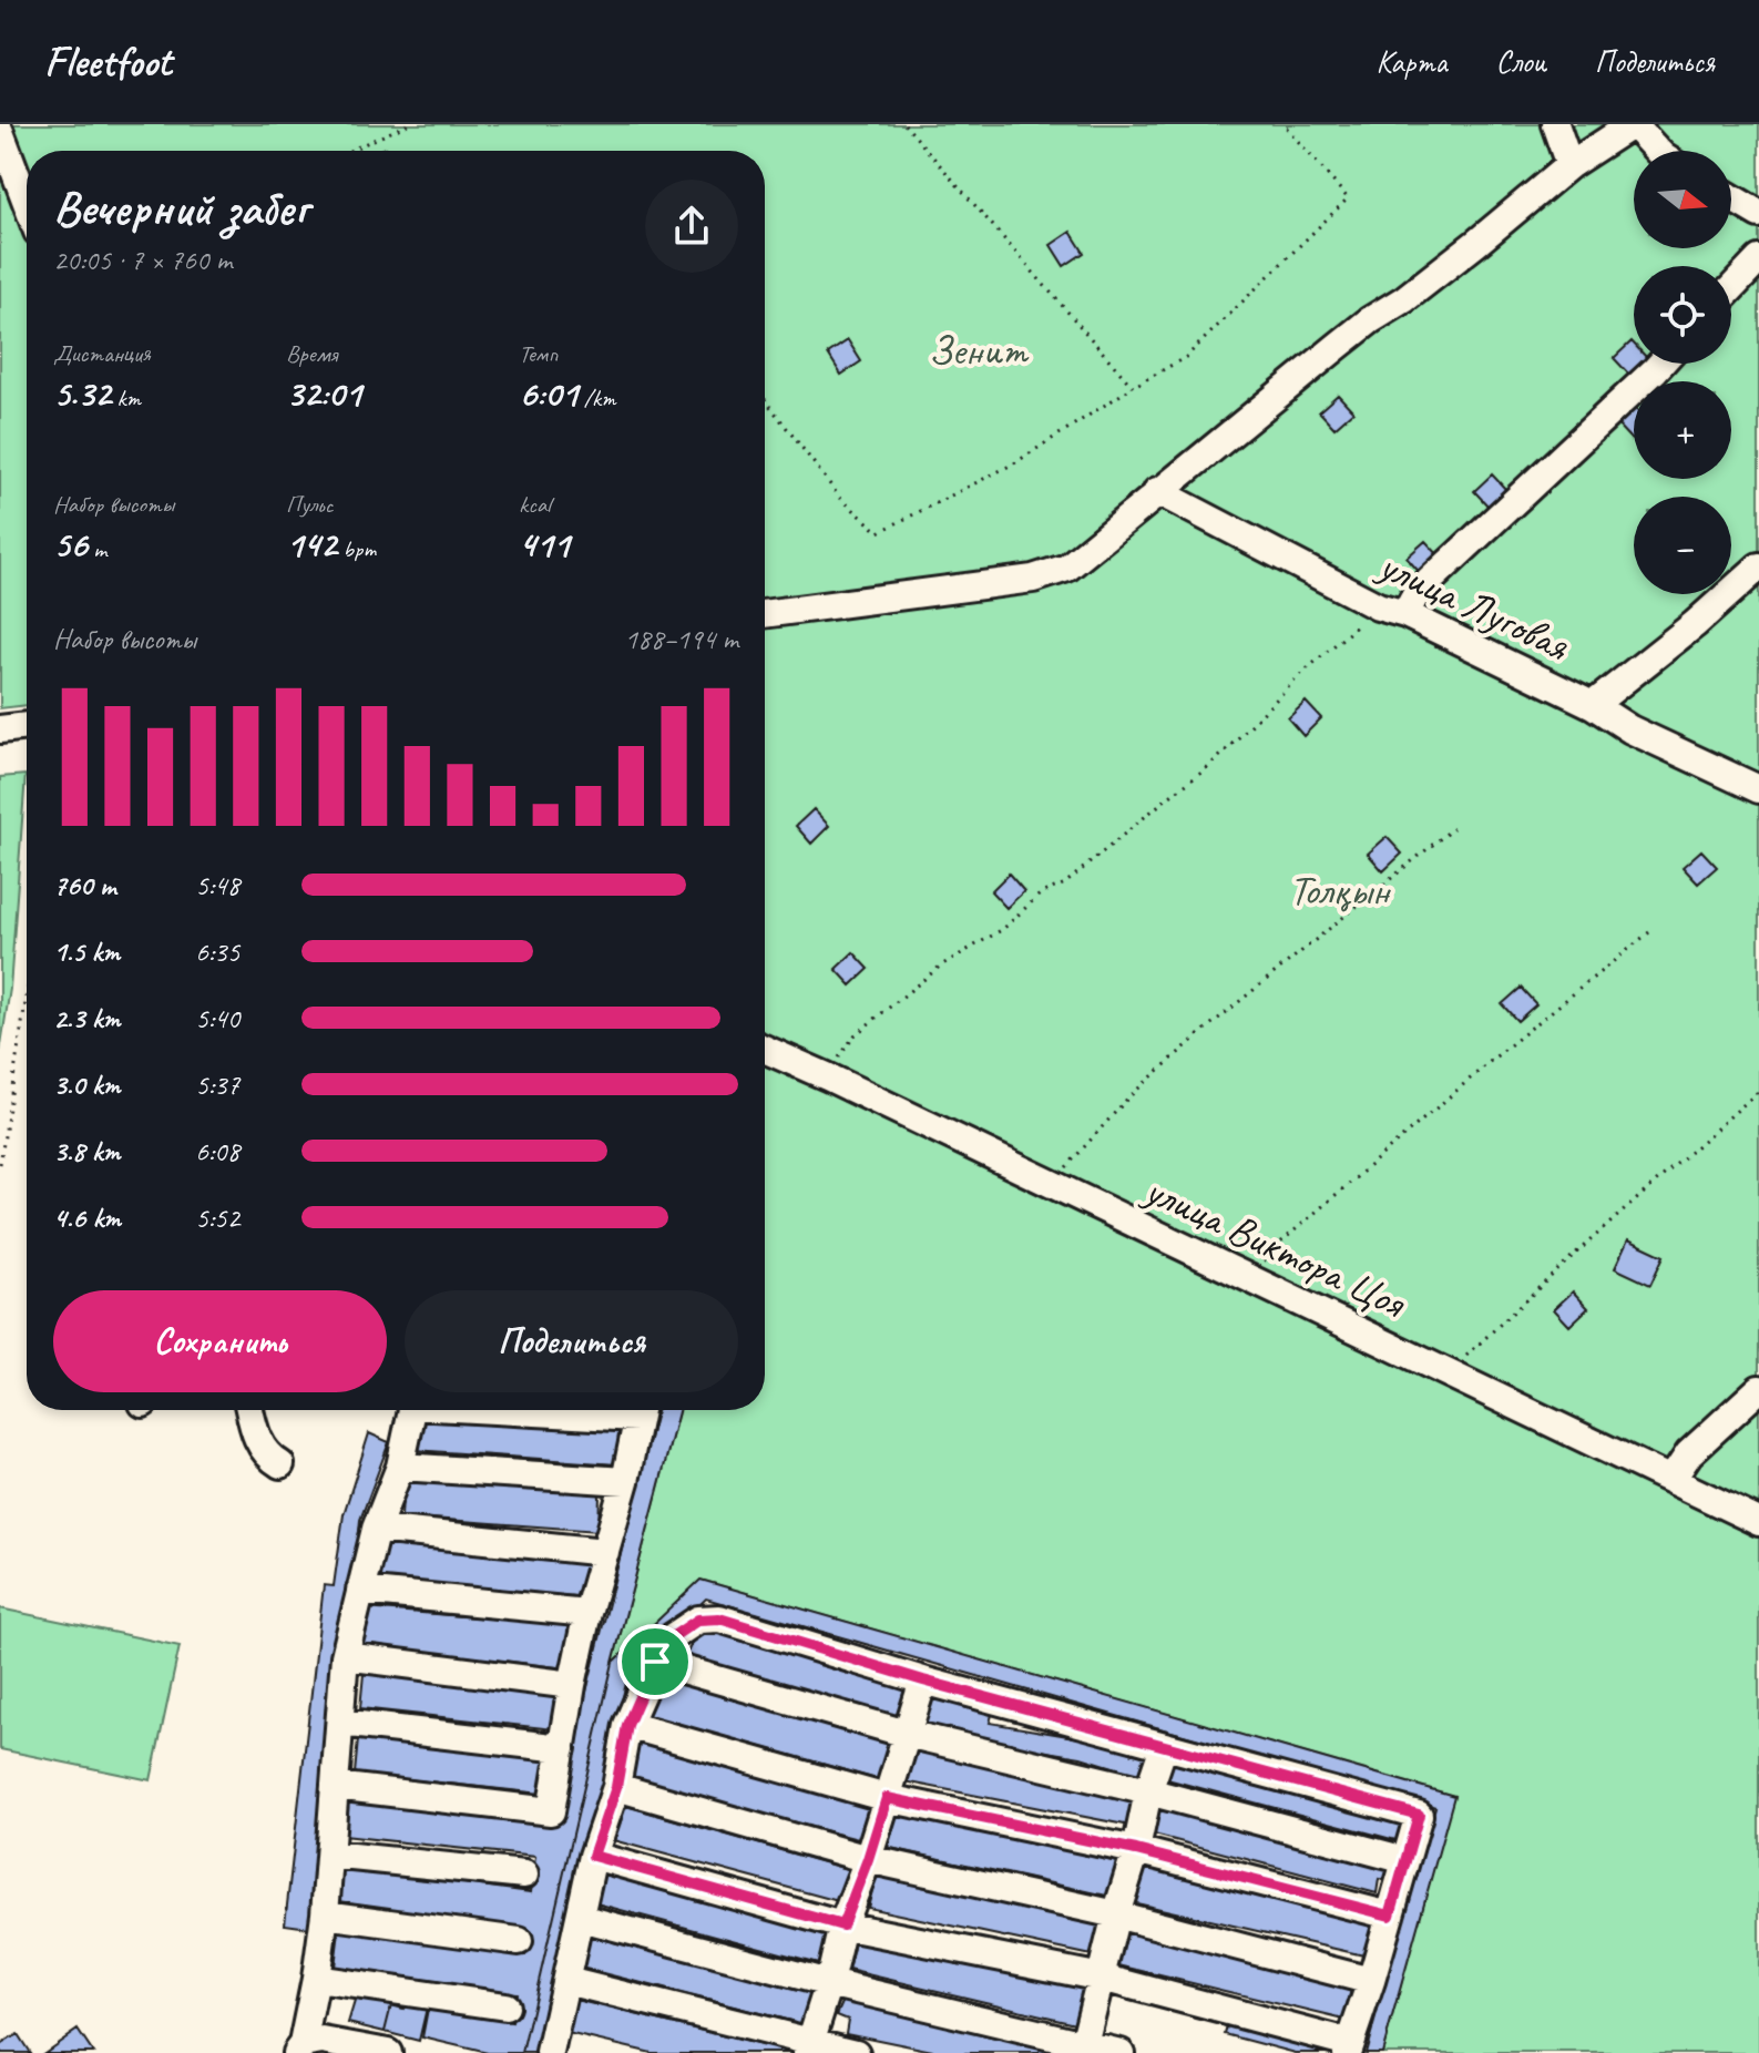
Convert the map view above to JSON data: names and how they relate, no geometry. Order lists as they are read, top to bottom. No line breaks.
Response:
{"streets":{"street":["улица Луговая","улица Виктора Цоя"]},"parks":["Зенит","Толқын"],"north":"right","page":{"header":"Fleetfoot","nav":["Карта","Слои","Поделиться"],"map_buttons":["+","−"],"heading":["Вечерний забег","20:05 · 7 × 760 m"],"stats":[["Дистанция","5.32 km"],["Время","32:01"],["Темп","6:01 /km"],["Набор высоты","56 m"],["Пульс","142 bpm"],["kcal","411"]],"chart":["Набор высоты","188–194 m"],"list":[{"name":"760 m","note":"5:48"},{"name":"1.5 km","note":"6:35"},{"name":"2.3 km","note":"5:40"},{"name":"3.0 km","note":"5:37"},{"name":"3.8 km","note":"6:08"},{"name":"4.6 km","note":"5:52"}],"buttons":["Сохранить","Поделиться"]}}
